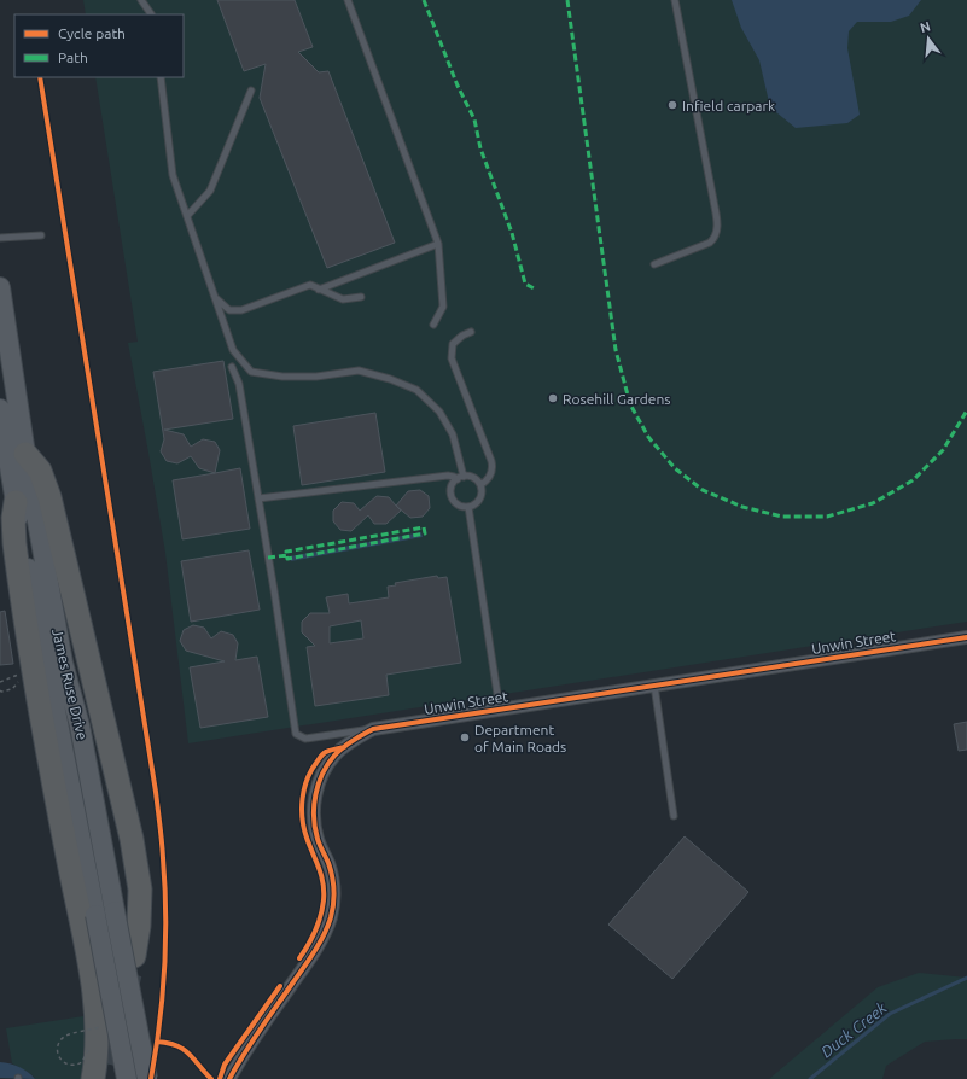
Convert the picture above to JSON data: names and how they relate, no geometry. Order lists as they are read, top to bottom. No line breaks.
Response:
{"streets":{"main road":["James Ruse Drive"],"street":["Unwin Street"]},"water":["Duck Creek"],"places":["Infield carpark","Rosehill Gardens","Department of Main Roads"],"legend":["Cycle path","Path"],"north":"top"}
